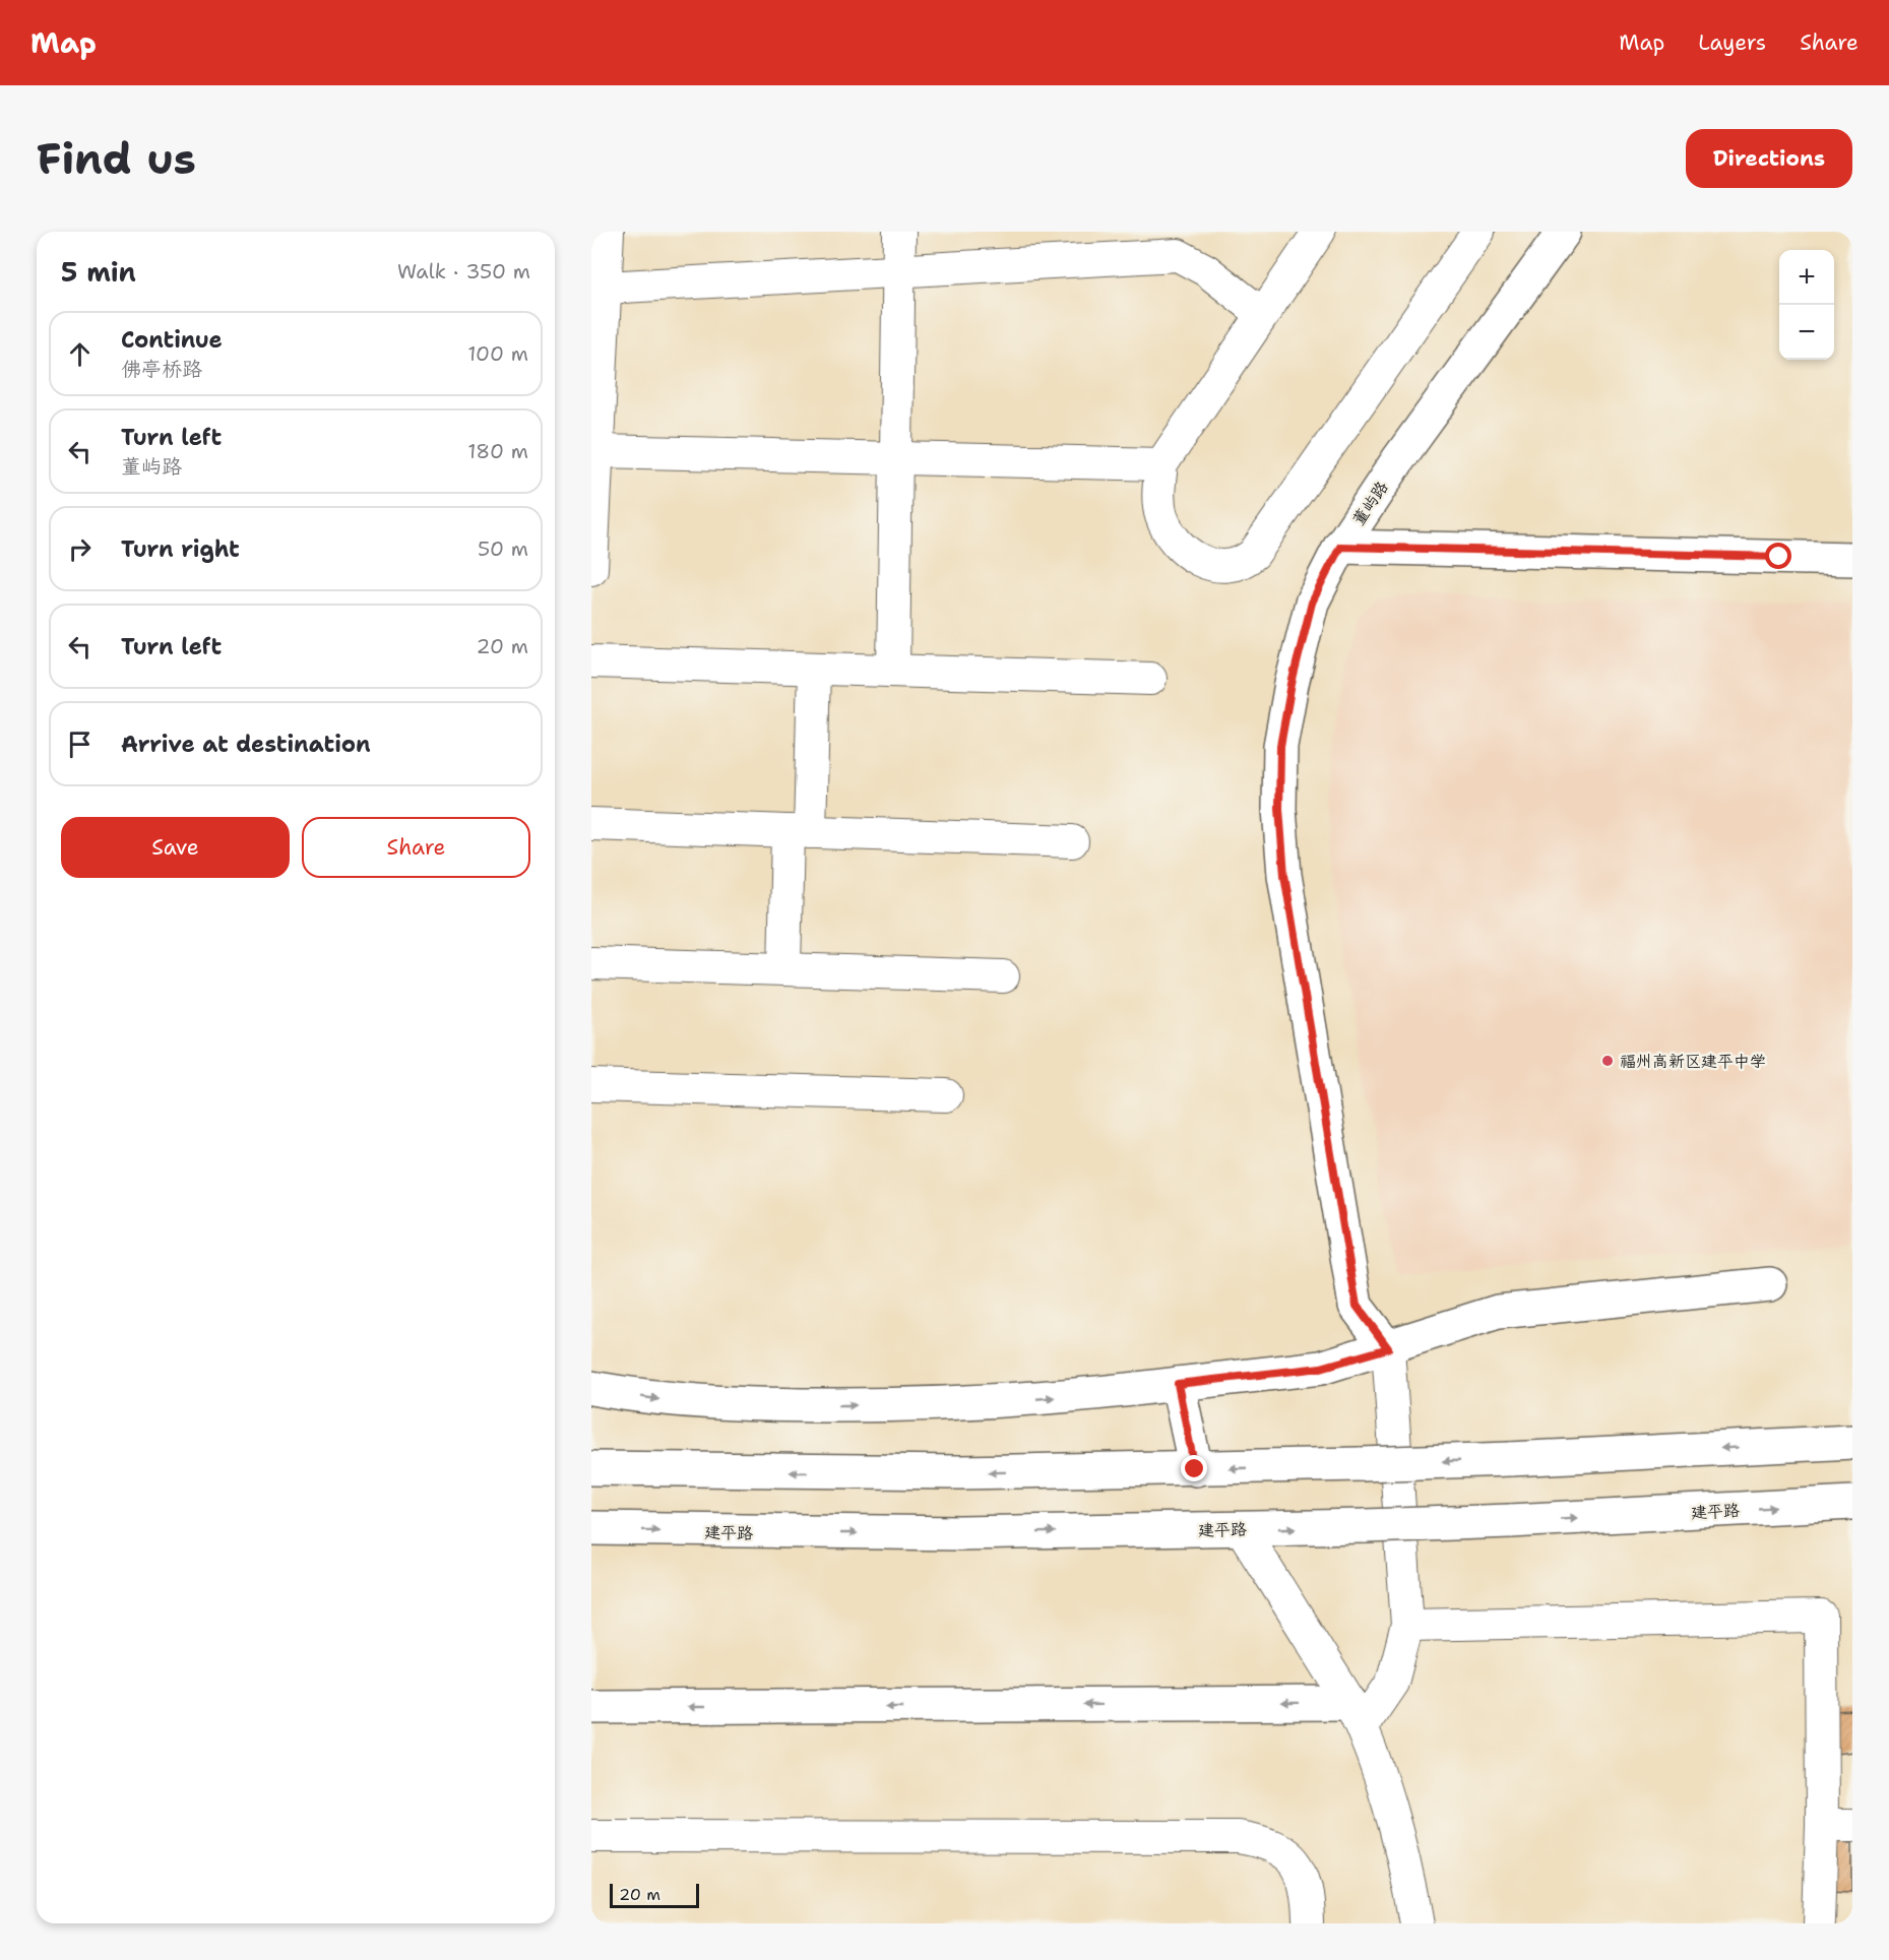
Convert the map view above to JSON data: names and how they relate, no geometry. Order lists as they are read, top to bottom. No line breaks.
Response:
{"streets":{"main road":["董屿路","建平路"]},"places":["福州高新区建平中学"],"scale_bar":"20 m","page":{"header":"Map","nav":["Map","Layers","Share"],"buttons":["Directions",["Save","Share"]],"title":"Find us","heading":["5 min","Walk · 350 m"],"map_buttons":["+","−"],"list":[["Continue","佛亭桥路","100 m"],["Turn left","董屿路","180 m"],["Turn right","50 m"],["Turn left","20 m"],"Arrive at destination"],"scale":"20 m"}}
